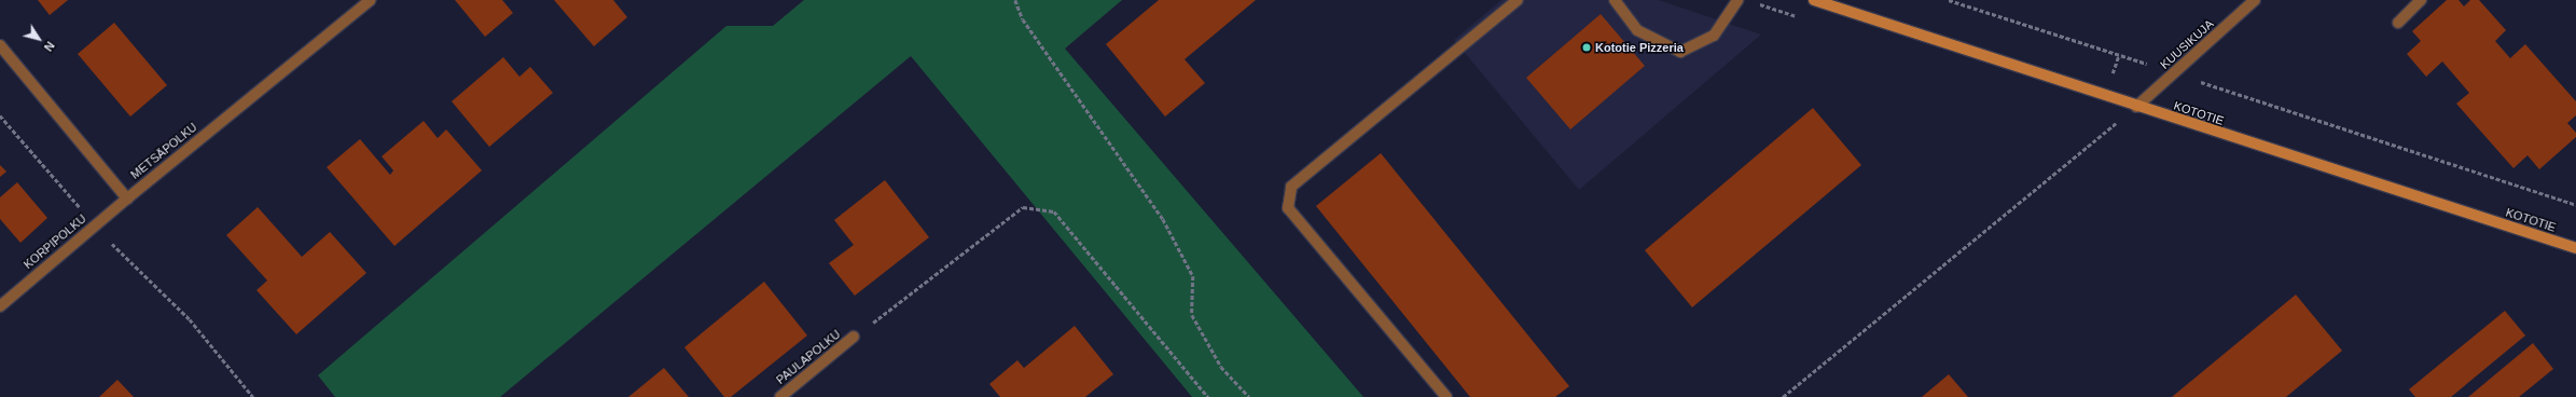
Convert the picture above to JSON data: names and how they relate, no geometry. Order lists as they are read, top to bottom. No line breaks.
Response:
{"streets":{"street":["KUUSIKUJA","KOTOTIE","METSÄPOLKU","KORPIPOLKU","PAULAPOLKU"]},"crossings":[["KUUSIKUJA","KOTOTIE"],["METSÄPOLKU","KORPIPOLKU"]],"places":["Kototie Pizzeria"],"north":"bottom right"}
